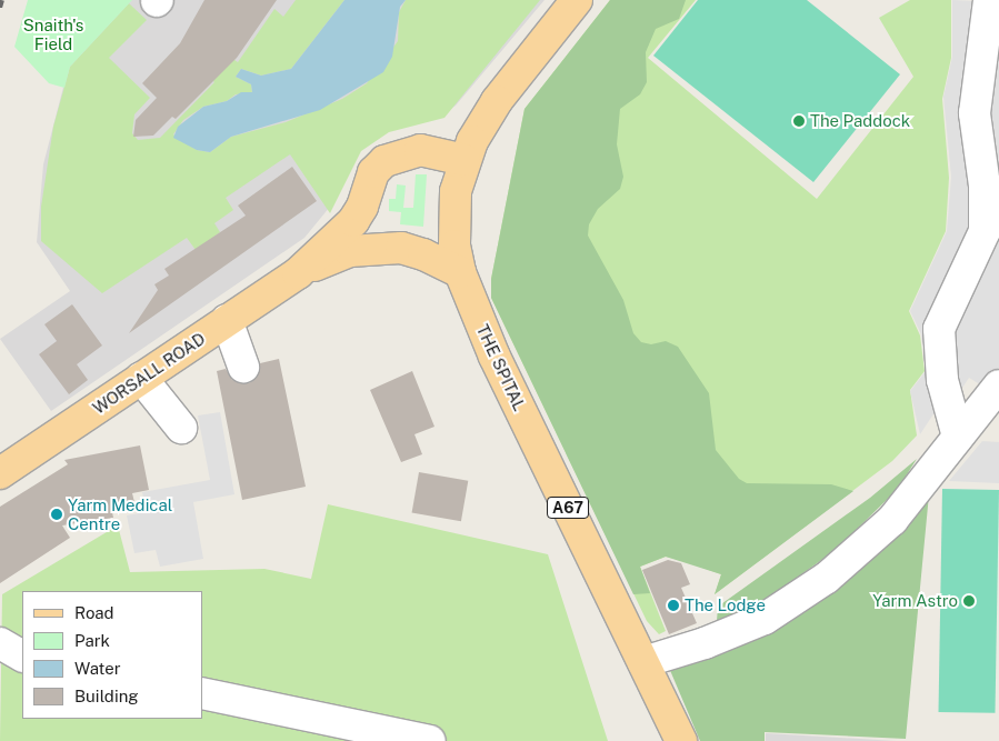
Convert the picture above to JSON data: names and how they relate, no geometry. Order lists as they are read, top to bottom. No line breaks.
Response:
{"streets":{"main road":["THE SPITAL","WORSALL ROAD","A67"]},"crossings":[["THE SPITAL","WORSALL ROAD"]],"parks":["Snaith's Field"],"places":["The Paddock","Yarm Medical Centre","Yarm Astro","The Lodge"],"legend":["Road","Park","Water","Building"]}
